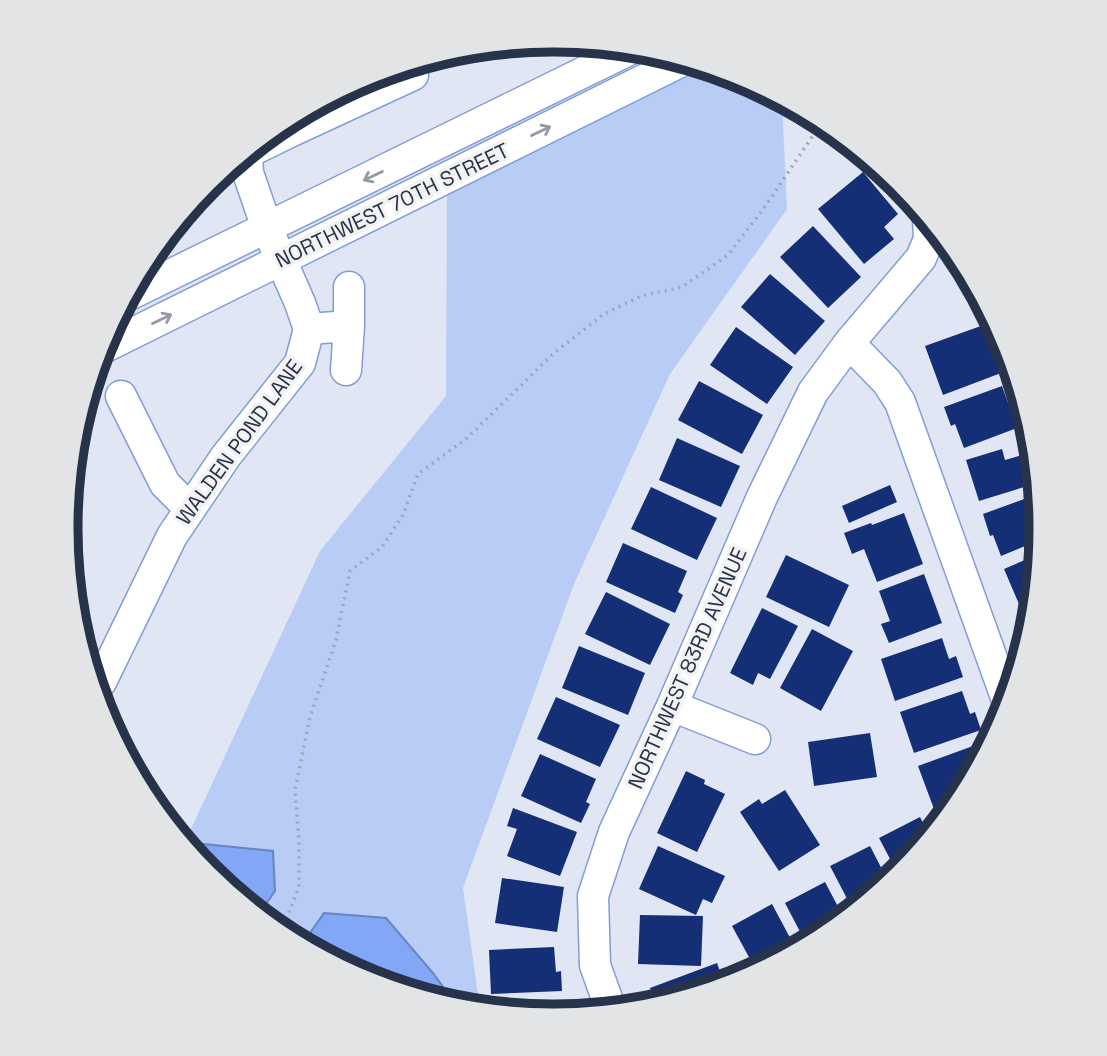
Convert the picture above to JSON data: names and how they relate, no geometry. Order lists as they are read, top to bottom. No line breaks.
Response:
{"streets":{"street":["NORTHWEST 70TH STREET","WALDEN POND LANE","NORTHWEST 83RD AVENUE"]}}
